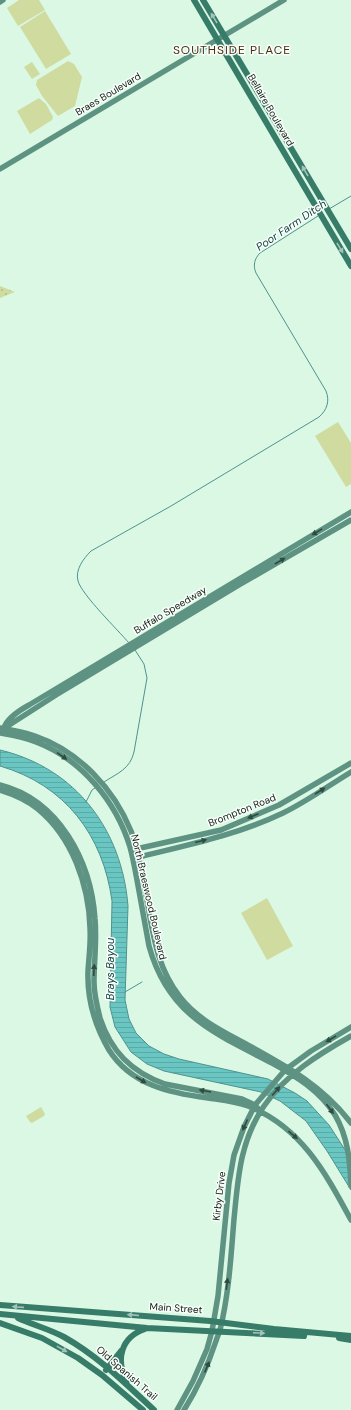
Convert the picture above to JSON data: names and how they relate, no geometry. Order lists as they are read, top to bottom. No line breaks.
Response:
{"streets":{"main road":["Braes Boulevard","Bellaire Boulevard","Buffalo Speedway","Brompton Road","North Braeswood Boulevard","Kirby Drive","Main Street","Old Spanish Trail"]},"crossings":[["Braes Boulevard","Bellaire Boulevard"],["Buffalo Speedway","North Braeswood Boulevard"],["Brompton Road","North Braeswood Boulevard"],["North Braeswood Boulevard","Kirby Drive"],["Kirby Drive","Main Street"],["Main Street","Old Spanish Trail"]],"districts":["SOUTHSIDE PLACE"],"water":["Poor Farm Ditch","Brays Bayou"]}
